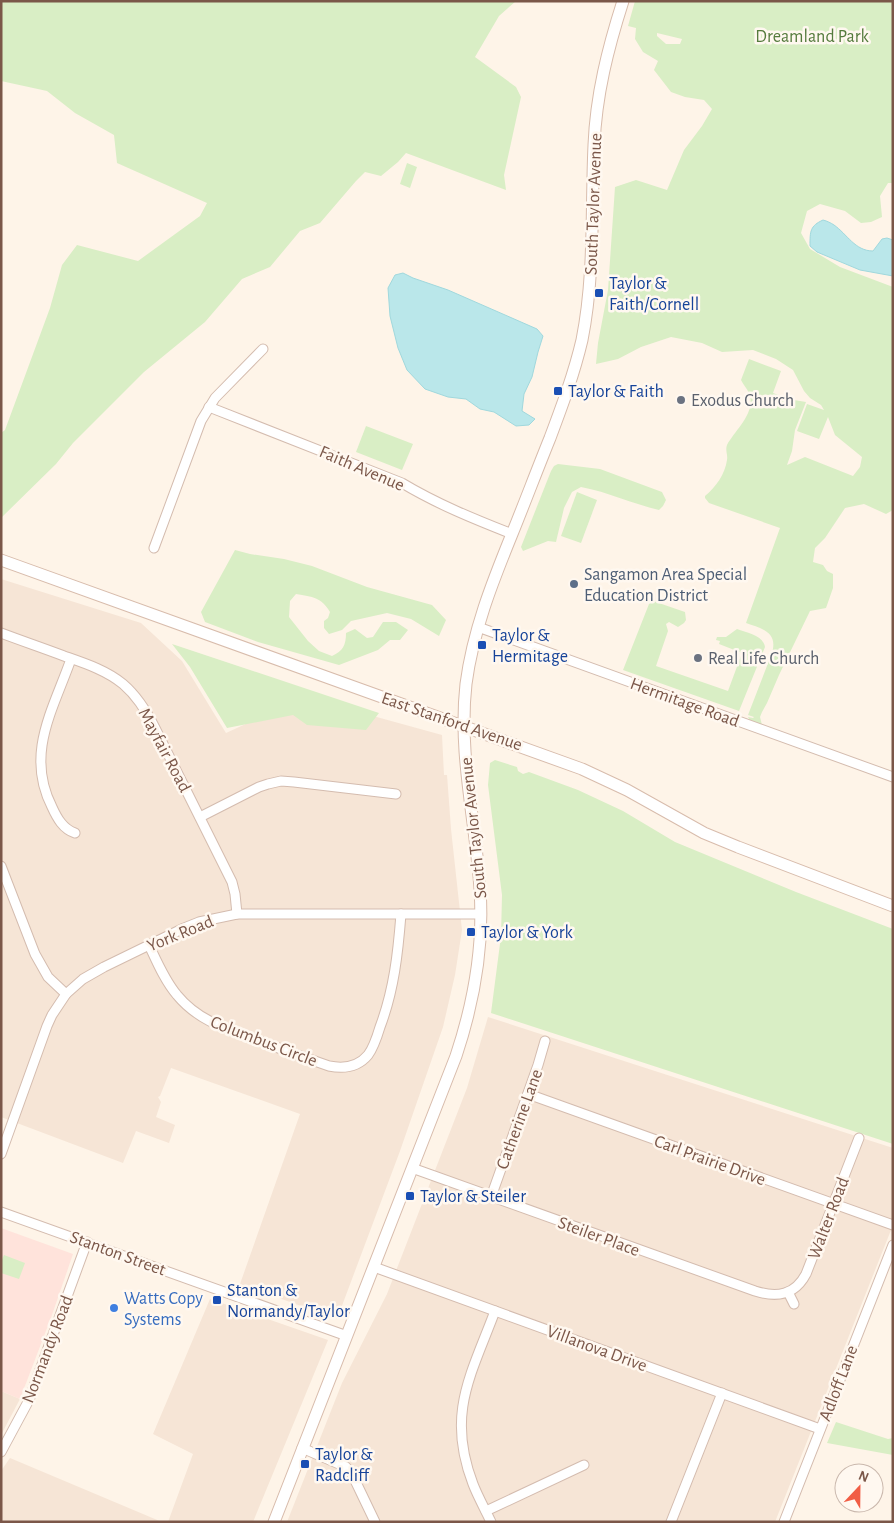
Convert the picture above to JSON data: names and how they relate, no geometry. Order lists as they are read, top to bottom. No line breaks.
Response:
{"streets":{"street":["South Taylor Avenue","Faith Avenue","Hermitage Road","East Stanford Avenue","Mayfair Road","York Road","Columbus Circle","Catherine Lane","Carl Prairie Drive","Walter Road","Steiler Place","Stanton Street","Villanova Drive","Normandy Road","Adloff Lane"]},"crossings":[["South Taylor Avenue","Faith Avenue"],["South Taylor Avenue","Hermitage Road"],["South Taylor Avenue","East Stanford Avenue"],["South Taylor Avenue","York Road"],["South Taylor Avenue","Steiler Place"],["South Taylor Avenue","Stanton Street"],["South Taylor Avenue","Villanova Drive"],["Mayfair Road","York Road"],["York Road","Columbus Circle"],["Catherine Lane","Carl Prairie Drive"],["Catherine Lane","Steiler Place"],["Carl Prairie Drive","Walter Road"],["Walter Road","Steiler Place"],["Stanton Street","Normandy Road"],["Villanova Drive","Adloff Lane"]],"parks":["Dreamland Park"],"places":{"transit":["Taylor & Faith/Cornell","Taylor & Faith","Taylor & Hermitage","Taylor & York","Taylor & Steiler","Stanton & Normandy/Taylor","Taylor & Radcliff"],"other":["Exodus Church","Sangamon Area Special Education District","Real Life Church","Watts Copy Systems"]},"north":"top"}
